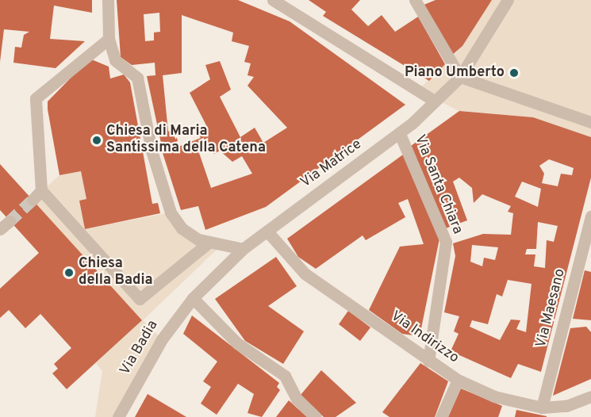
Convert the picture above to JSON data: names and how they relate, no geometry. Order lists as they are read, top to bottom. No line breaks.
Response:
{"streets":{"street":["Via Matrice","Via Santa Chiara","Via Maesano","Via Indirizzo","Via Badia"]},"crossings":[["Via Matrice","Via Santa Chiara"],["Via Matrice","Via Indirizzo"],["Via Matrice","Via Badia"],["Via Santa Chiara","Via Indirizzo"],["Via Maesano","Via Indirizzo"]],"places":["Piano Umberto","Chiesa di Maria Santissima della Catena","Chiesa della Badia"]}
